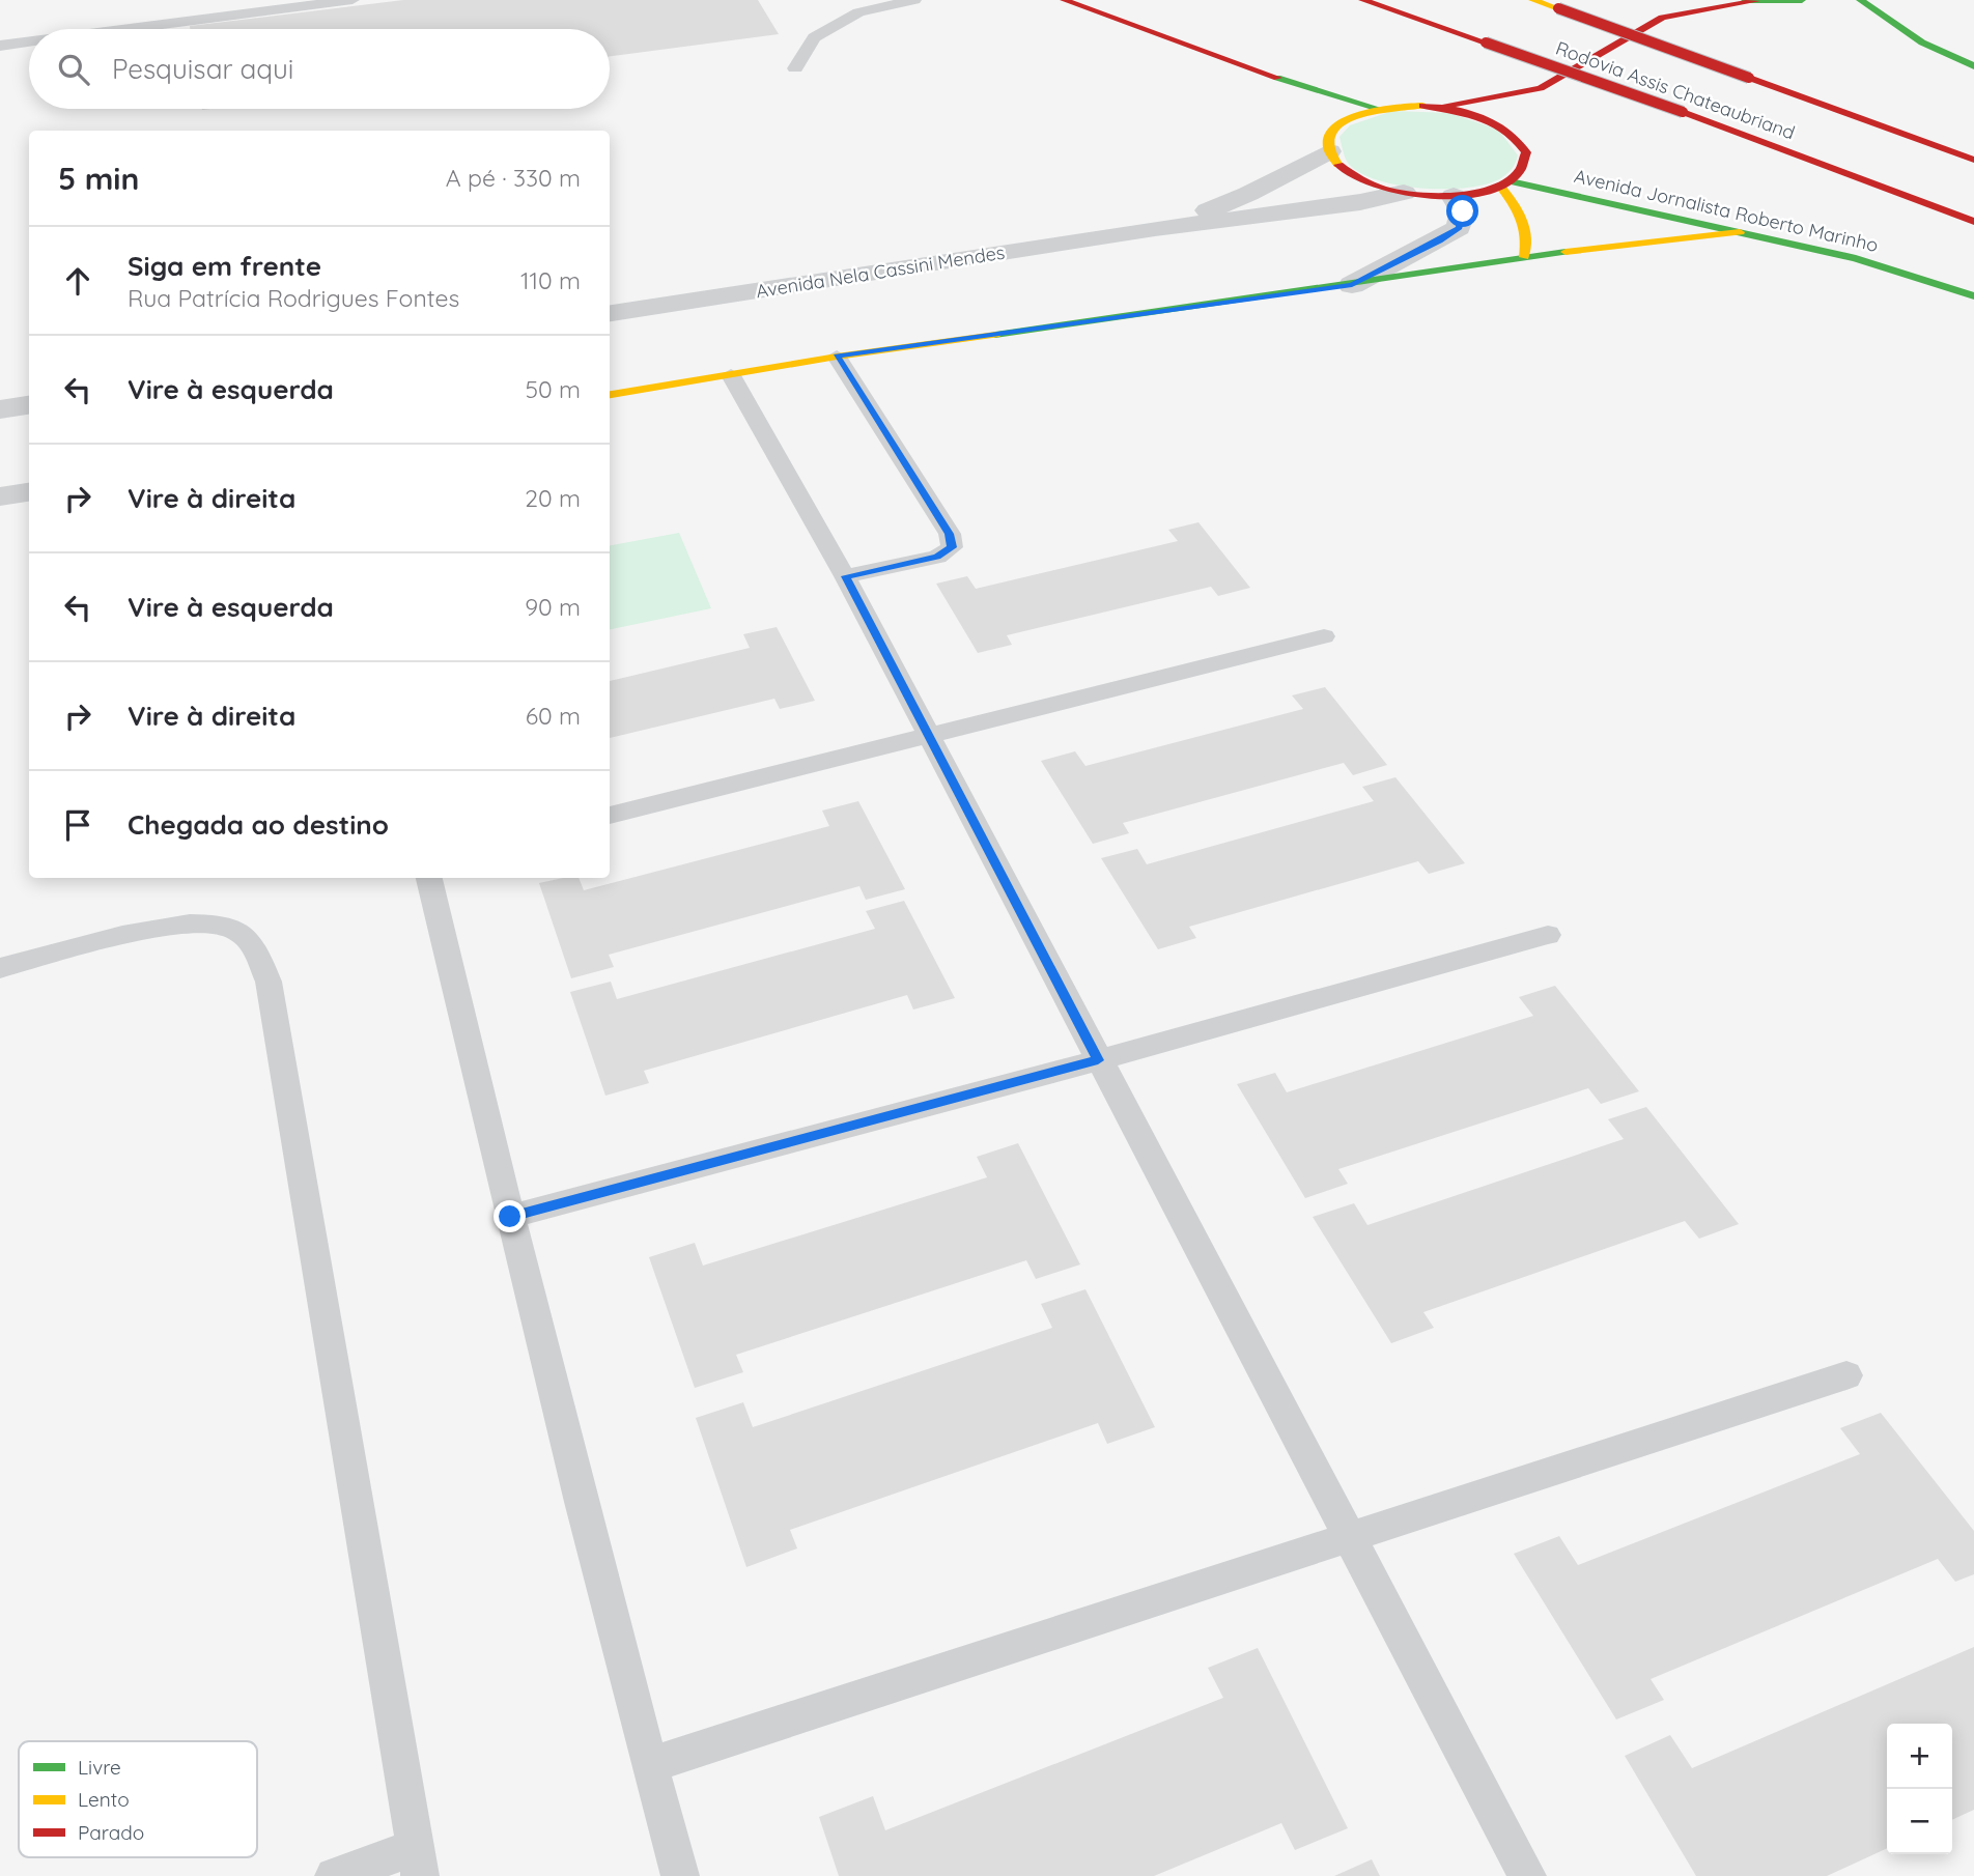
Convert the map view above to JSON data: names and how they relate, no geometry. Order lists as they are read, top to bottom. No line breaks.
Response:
{"streets":{"main road":["Rodovia Assis Chateaubriand","Avenida Jornalista Roberto Marinho"],"street":["Avenida Nela Cassini Mendes"]},"legend":["Livre","Lento","Parado"],"page":{"search":"Pesquisar aqui","heading":["5 min","A pé · 330 m"],"list":[["Siga em frente","Rua Patrícia Rodrigues Fontes","110 m"],["Vire à esquerda","50 m"],["Vire à direita","20 m"],["Vire à esquerda","90 m"],["Vire à direita","60 m"],"Chegada ao destino"],"map_buttons":["+","−"]}}
